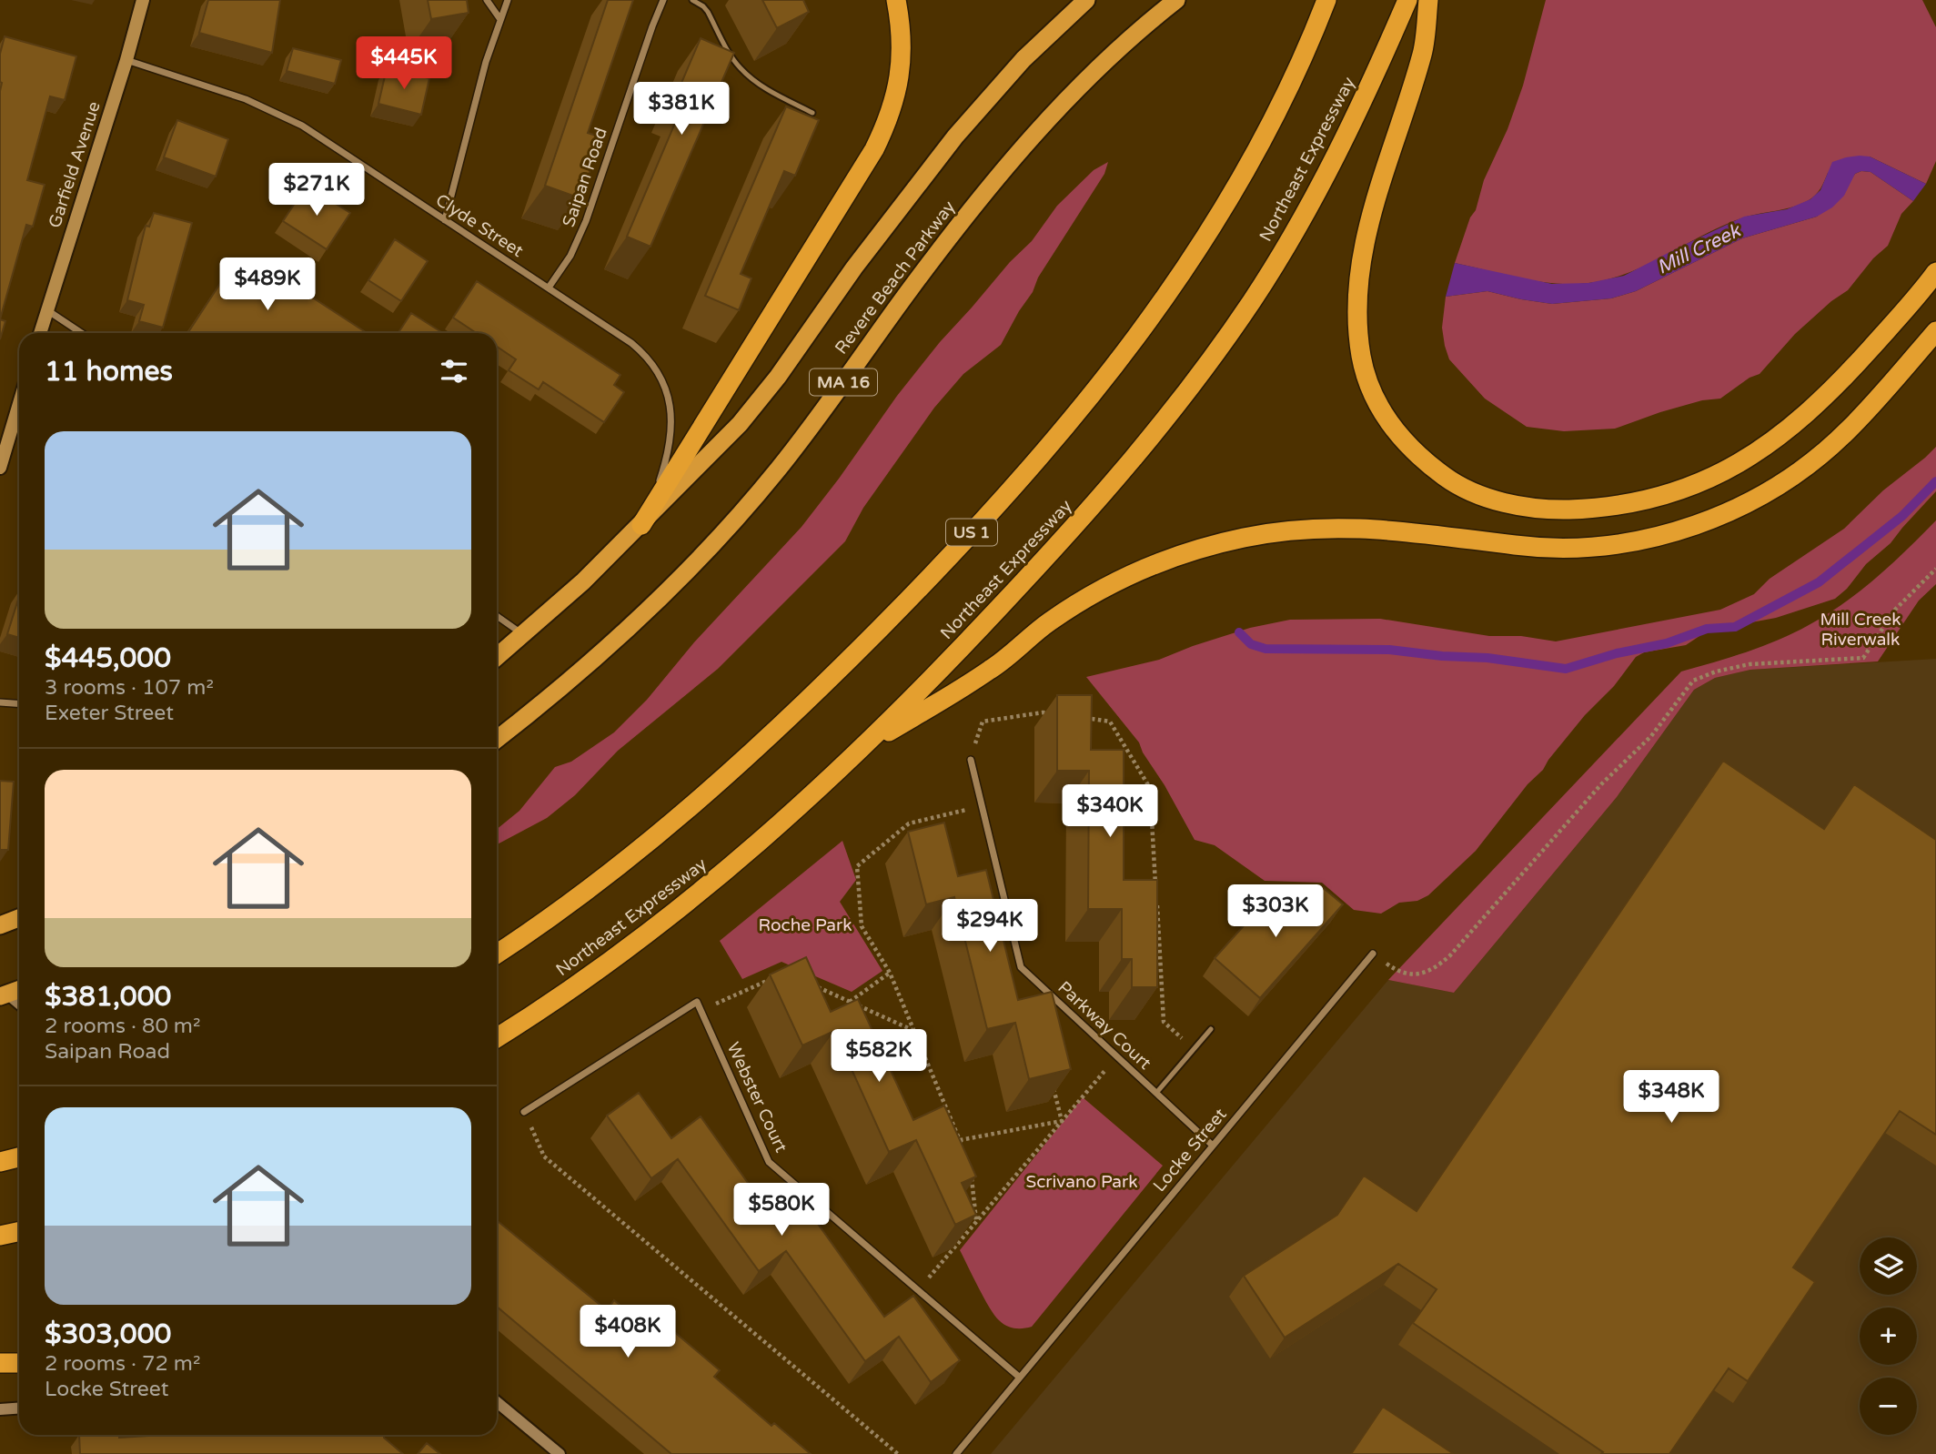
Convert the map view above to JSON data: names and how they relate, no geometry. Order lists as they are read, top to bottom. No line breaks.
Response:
{"streets":{"highway":["Northeast Expressway","Revere Beach Parkway","MA 16","US 1"],"main road":["Garfield Avenue"],"street":["Saipan Road","Clyde Street","Parkway Court","Webster Court","Locke Street"]},"crossings":[["Garfield Avenue","Clyde Street"],["Saipan Road","Clyde Street"],["Clyde Street","Revere Beach Parkway"],["Parkway Court","Locke Street"],["Webster Court","Locke Street"]],"water":["Mill Creek"],"parks":["Mill Creek Riverwalk","Roche Park","Scrivano Park"],"page":{"price":["$445K","$381K","$271K","$489K","$340K","$303K","$294K","$582K","$348K","$580K","$408K"],"heading":"11 homes","list":[{"name":"$445,000","note":"3 rooms · 107 m² · Exeter Street"},{"name":"$381,000","note":"2 rooms · 80 m² · Saipan Road"},{"name":"$303,000","note":"2 rooms · 72 m² · Locke Street"}],"map_buttons":["+","−"]}}
